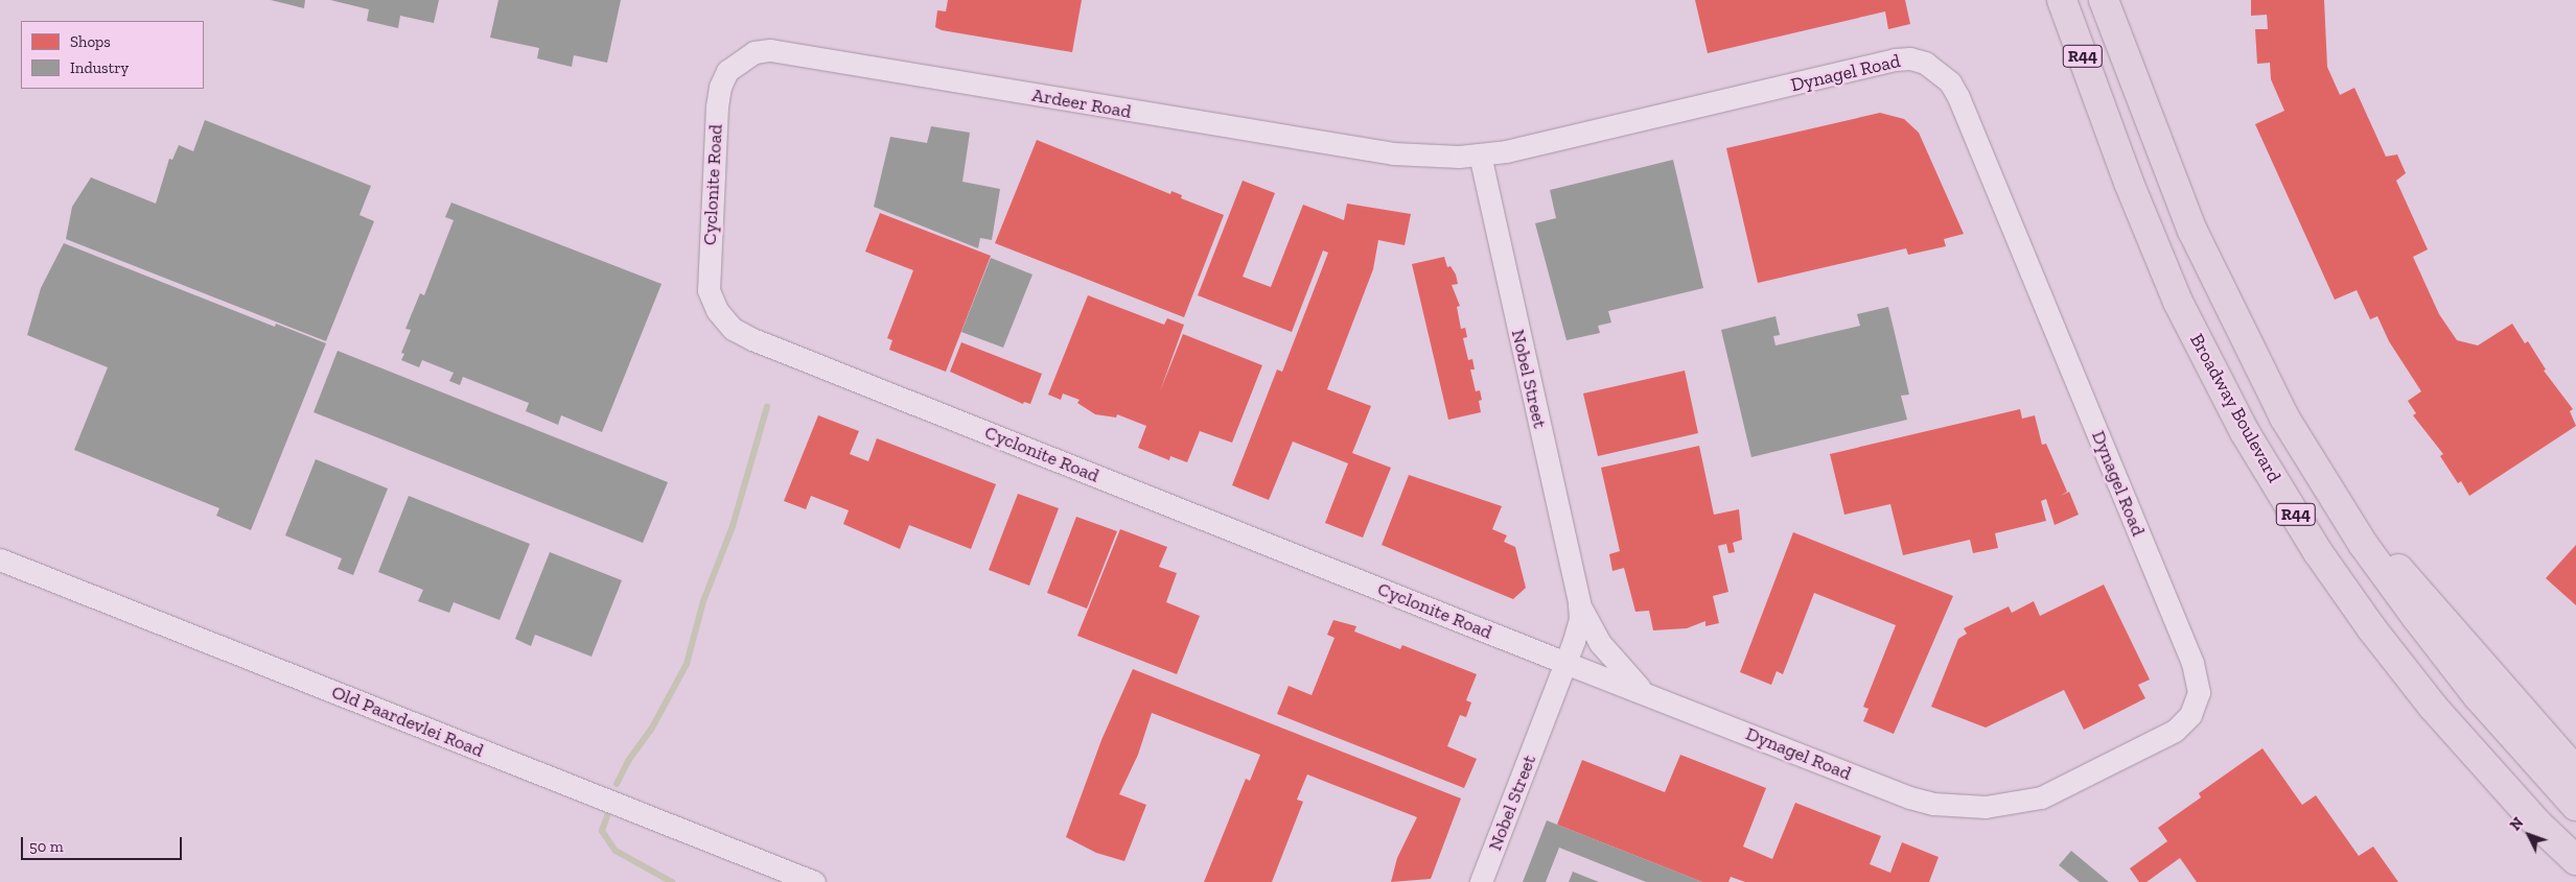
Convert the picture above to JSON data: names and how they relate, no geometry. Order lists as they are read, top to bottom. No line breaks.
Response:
{"streets":{"main road":["R44","Broadway Boulevard"],"street":["Dynagel Road","Ardeer Road","Cyclonite Road","Nobel Street","Old Paardevlei Road"]},"crossings":[["Dynagel Road","Ardeer Road"],["Dynagel Road","Cyclonite Road"],["Dynagel Road","Nobel Street"],["Ardeer Road","Cyclonite Road"],["Ardeer Road","Nobel Street"],["Cyclonite Road","Nobel Street"]],"legend":["Shops","Industry"],"scale_bar":"50 m","north":"top left"}
